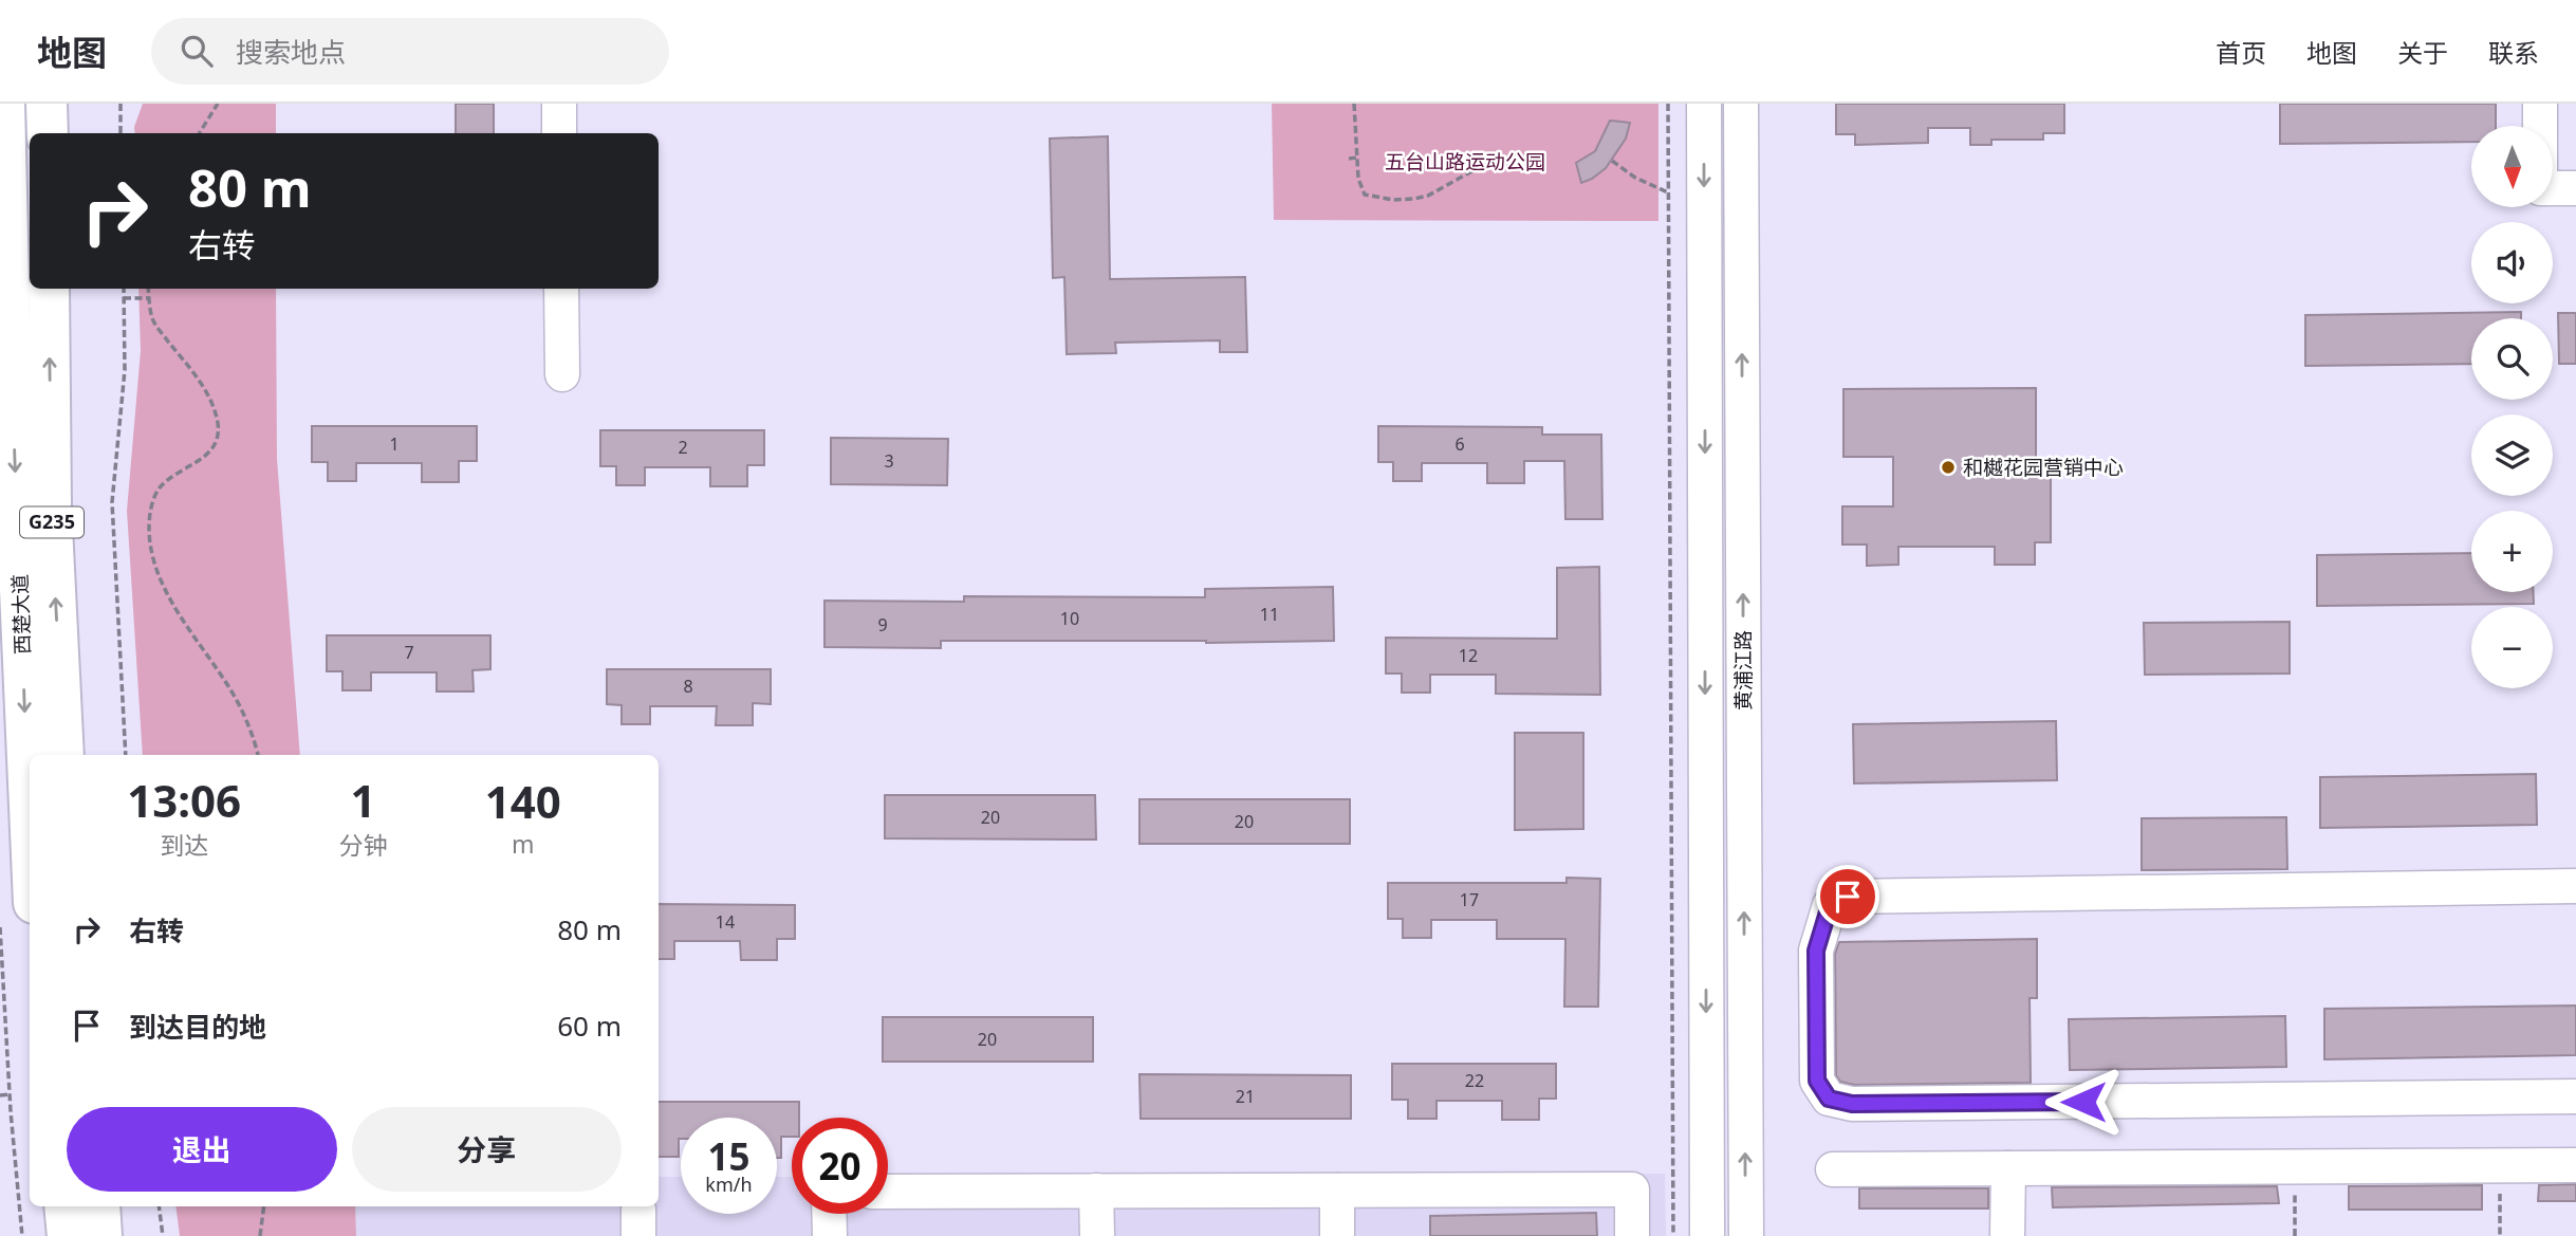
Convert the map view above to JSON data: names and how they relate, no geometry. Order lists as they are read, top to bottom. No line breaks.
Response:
{"streets":{"highway":["G235","西楚大道"],"street":["黄浦江路"]},"parks":["五台山路运动公园"],"places":["和樾花园营销中心"],"house_numbers":["1","6","2","3","11","10","9","7","12","8","20","20","17","14","20","22","21"],"north":"bottom","page":{"header":"地图","search":"搜索地点","nav":["首页","地图","关于","联系"],"map_buttons":["+","−"],"turn":["80 m","右转"],"eta":["13:06","到达","1","分钟","140","m"],"list":[{"name":"右转","value":"80 m"},{"name":"到达目的地","value":"60 m"}],"buttons":["退出","分享"],"speed":"15 km/h","limit":"20"}}
